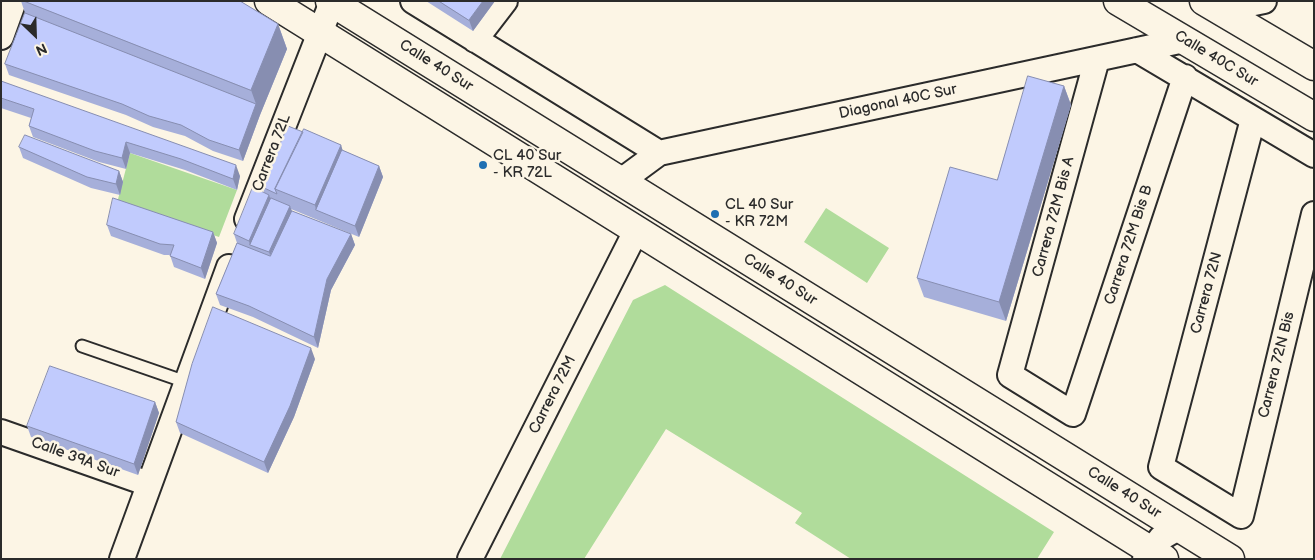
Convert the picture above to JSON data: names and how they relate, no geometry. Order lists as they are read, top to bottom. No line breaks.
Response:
{"streets":{"street":["Calle 40C Sur","Calle 40 Sur","Diagonal 40C Sur","Carrera 72L","Carrera 72M Bis A","Carrera 72M Bis B","Carrera 72N","Carrera 72N Bis","Carrera 72M","Calle 39A Sur"]},"crossings":[["Calle 40C Sur","Diagonal 40C Sur"],["Calle 40 Sur","Diagonal 40C Sur"],["Calle 40 Sur","Carrera 72L"],["Diagonal 40C Sur","Carrera 72M Bis A"],["Carrera 72L","Calle 39A Sur"],["Carrera 72M Bis A","Carrera 72M Bis B"],["Carrera 72N","Carrera 72N Bis"]],"places":["CL 40 Sur - KR 72L","CL 40 Sur - KR 72M"],"north":"bottom right"}
